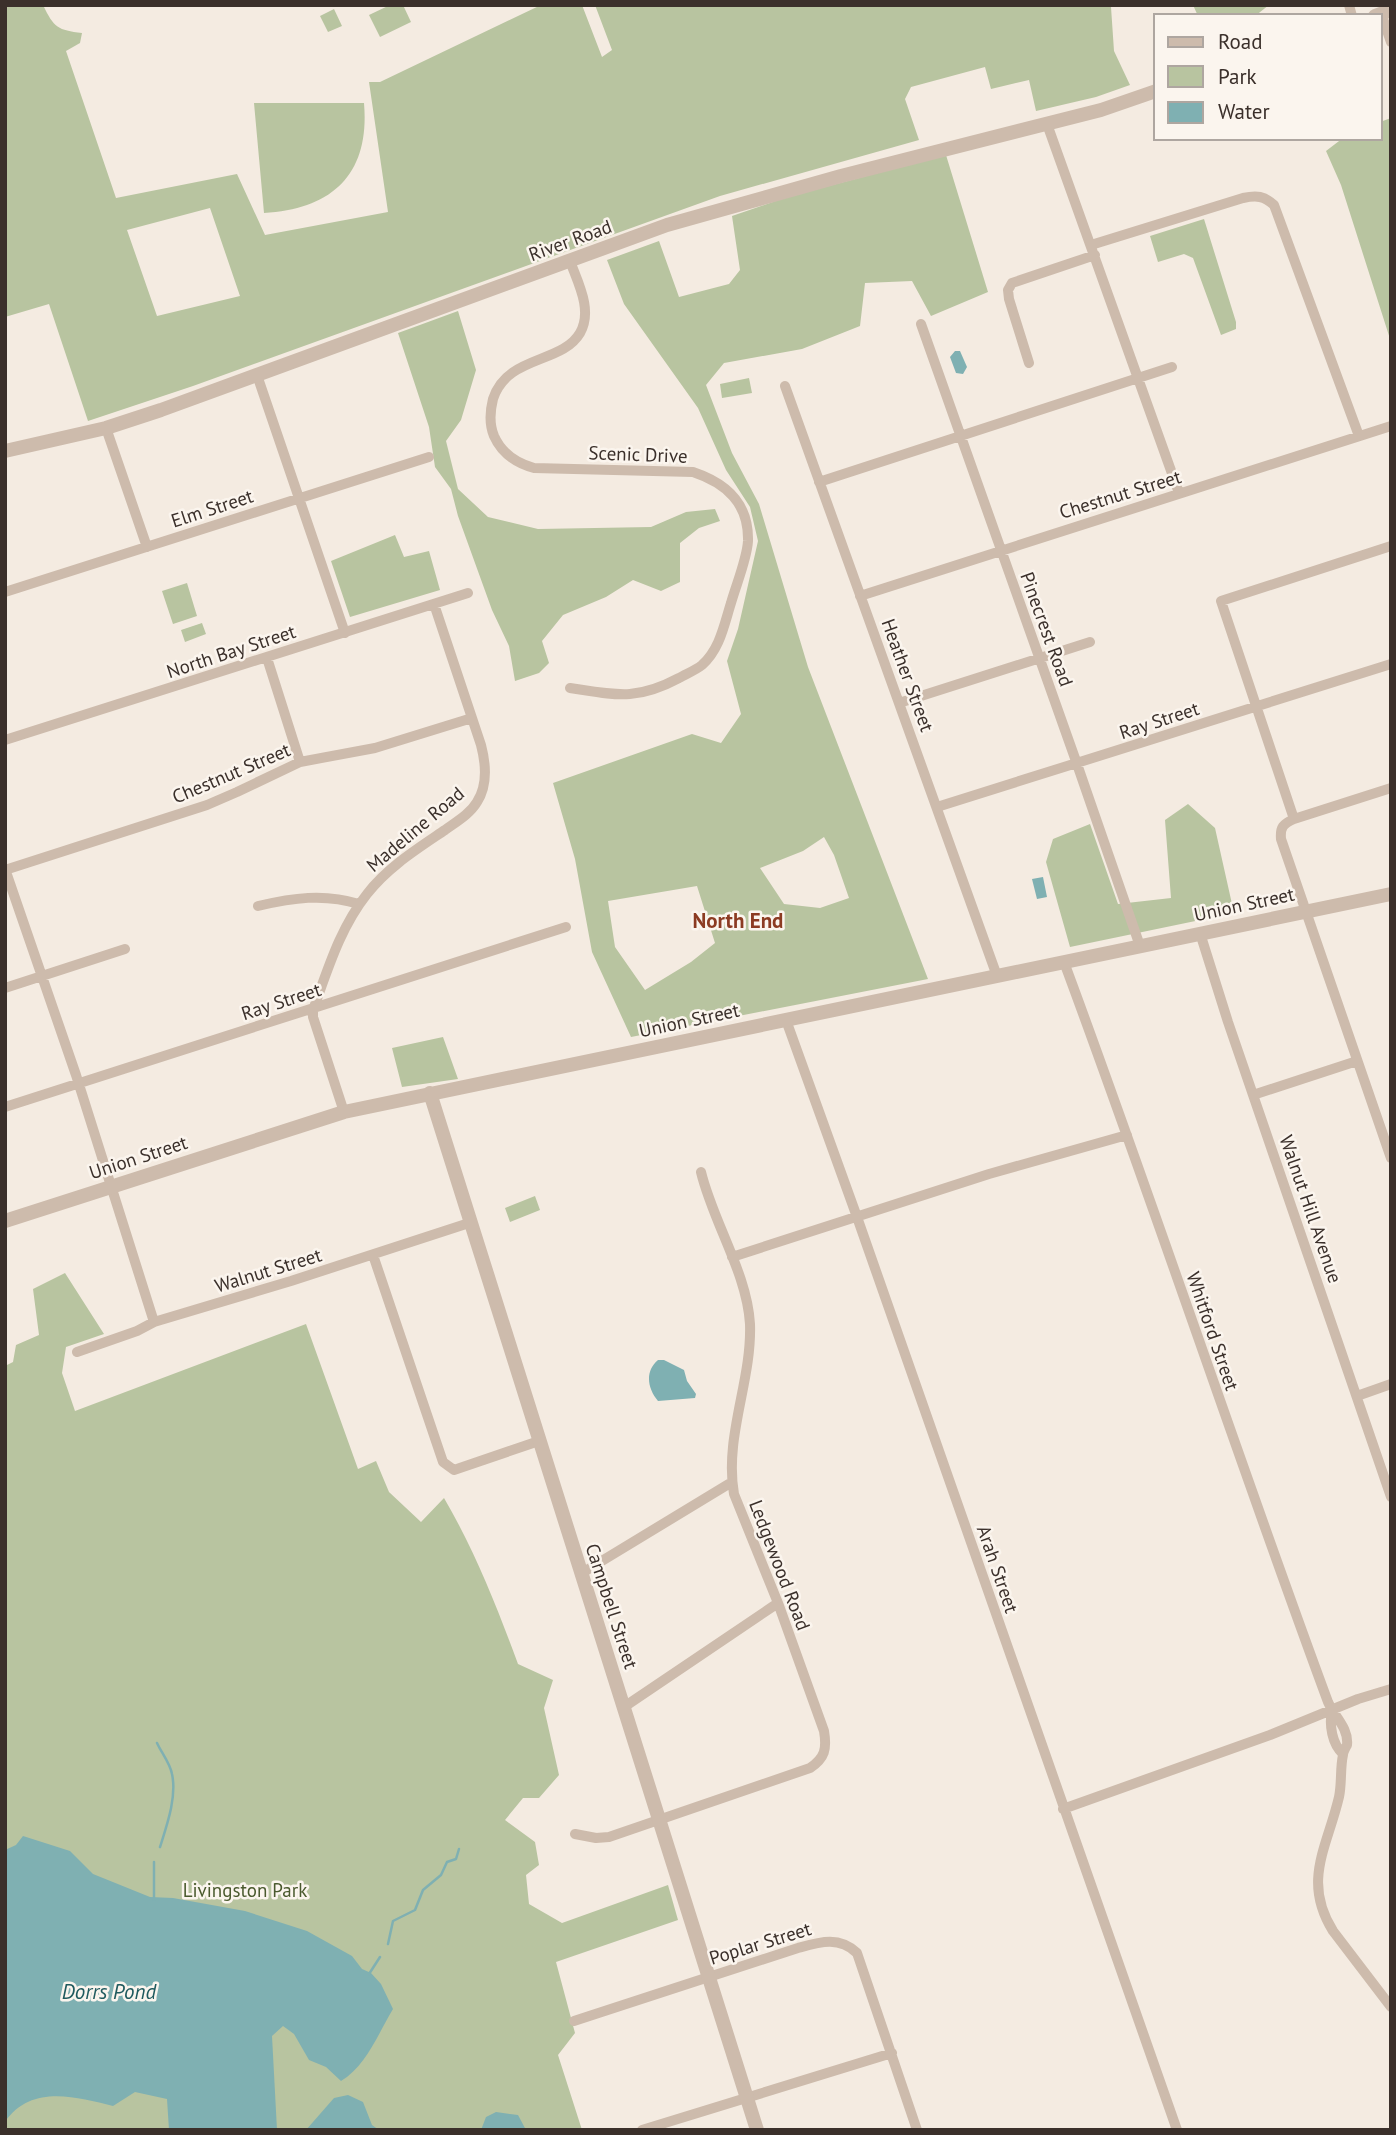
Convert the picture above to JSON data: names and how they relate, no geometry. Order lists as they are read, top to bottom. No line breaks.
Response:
{"streets":{"street":["River Road","Scenic Drive","Chestnut Street","Elm Street","Pinecrest Road","North Bay Street","Heather Street","Ray Street","Madeline Road","Union Street","Walnut Hill Avenue","Walnut Street","Whitford Street","Ledgewood Road","Arah Street","Campbell Street","Poplar Street"]},"crossings":[["River Road","Scenic Drive"],["Chestnut Street","Pinecrest Road"],["Chestnut Street","Heather Street"],["Chestnut Street","Madeline Road"],["Pinecrest Road","Ray Street"],["Pinecrest Road","Union Street"],["North Bay Street","Madeline Road"],["Heather Street","Ray Street"],["Heather Street","Union Street"],["Ray Street","Madeline Road"],["Union Street","Walnut Hill Avenue"],["Union Street","Whitford Street"],["Union Street","Arah Street"],["Union Street","Campbell Street"],["Walnut Street","Campbell Street"],["Ledgewood Road","Campbell Street"],["Campbell Street","Poplar Street"]],"districts":["North End"],"water":["Dorrs Pond"],"parks":["Livingston Park"],"legend":["Road","Park","Water"]}
